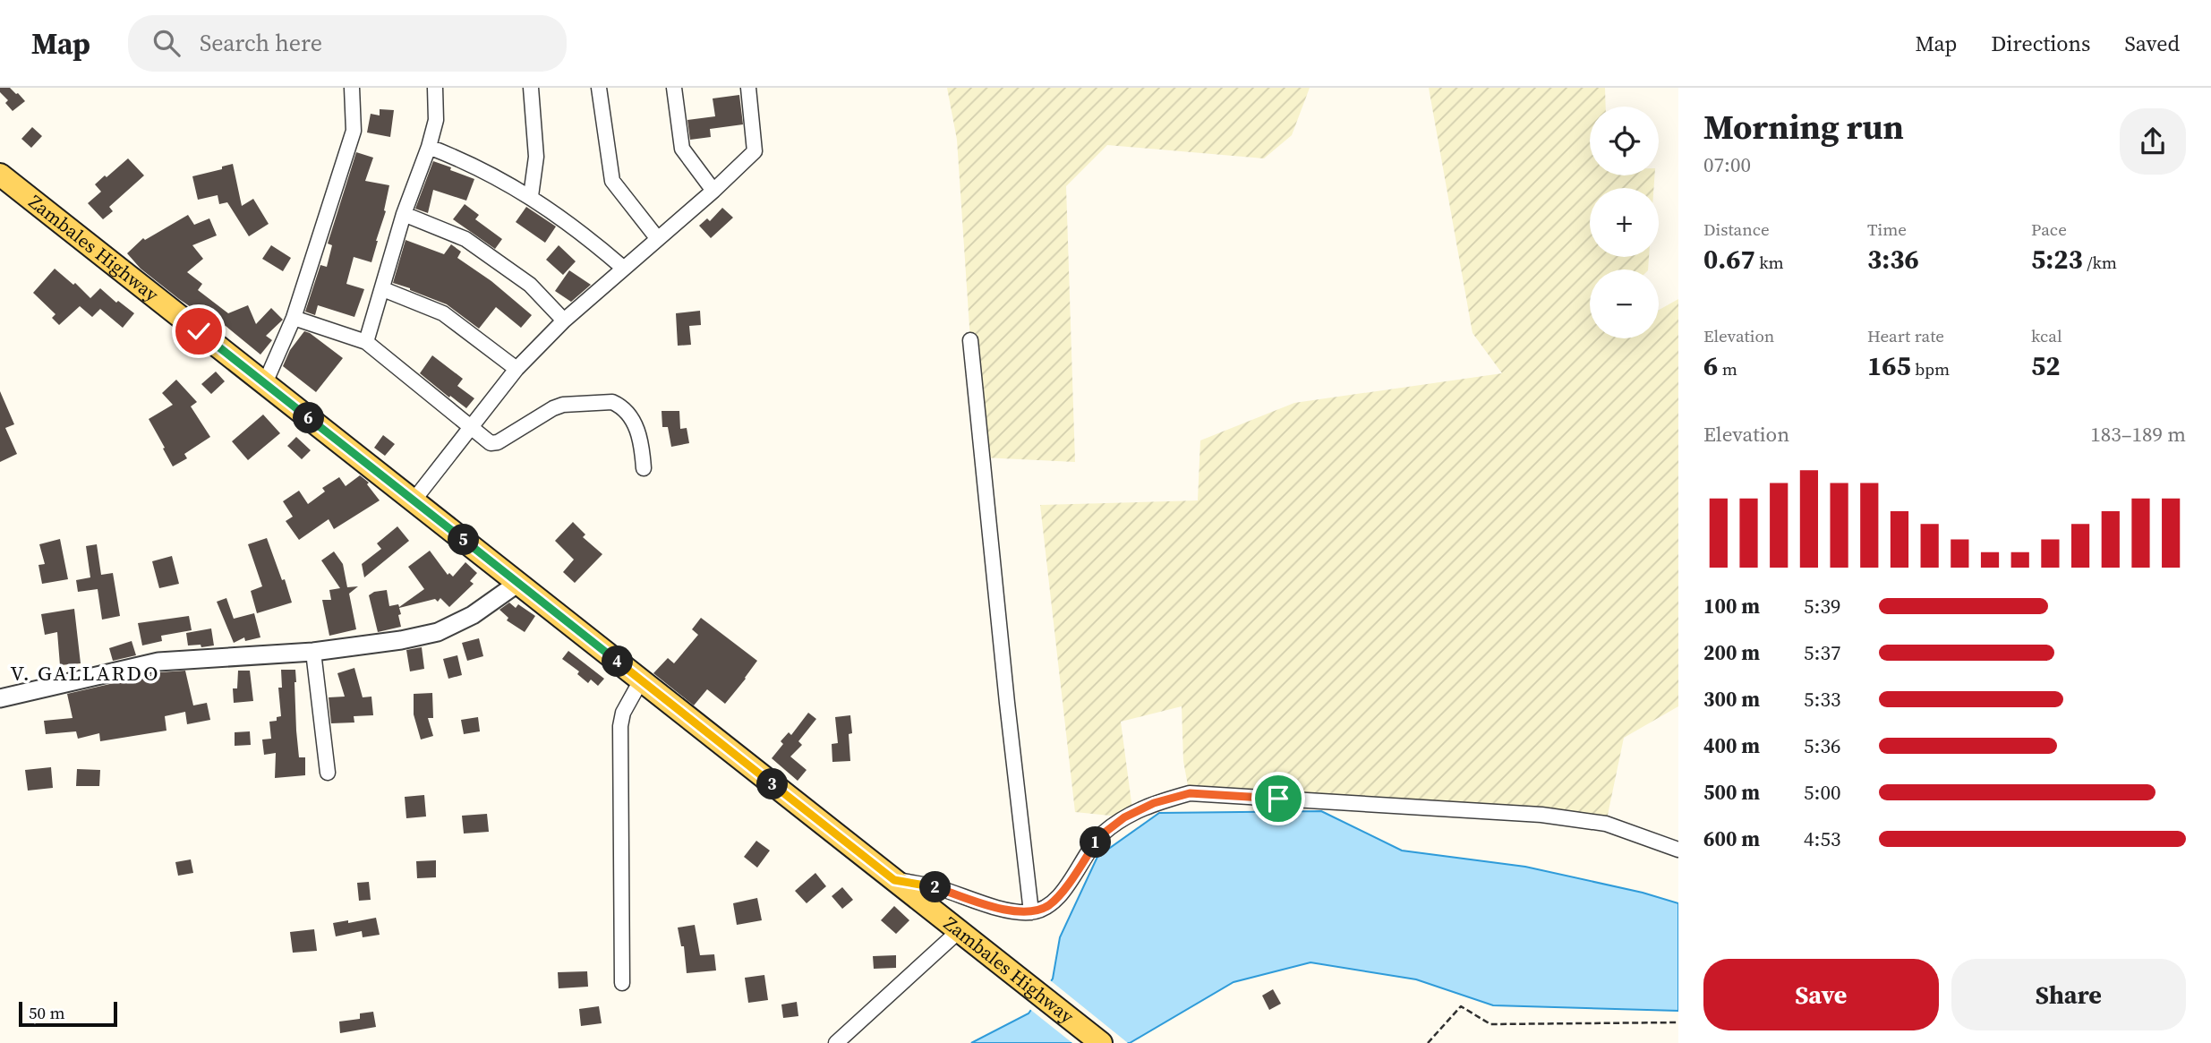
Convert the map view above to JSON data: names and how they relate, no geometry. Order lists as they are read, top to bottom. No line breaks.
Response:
{"streets":{"main road":["Zambales Highway"]},"districts":["V. GALLARDO"],"scale_bar":"50 m","page":{"header":"Map","search":"Search here","nav":["Map","Directions","Saved"],"heading":["Morning run","07:00"],"map_buttons":["+","−"],"stats":[["Distance","0.67 km"],["Time","3:36"],["Pace","5:23 /km"],["Elevation","6 m"],["Heart rate","165 bpm"],["kcal","52"]],"pins":["6","5","4","3","1","2"],"chart":["Elevation","183–189 m"],"list":[{"name":"100 m","note":"5:39"},{"name":"200 m","note":"5:37"},{"name":"300 m","note":"5:33"},{"name":"400 m","note":"5:36"},{"name":"500 m","note":"5:00"},{"name":"600 m","note":"4:53"}],"buttons":["Save","Share"],"scale":"50 m"}}
